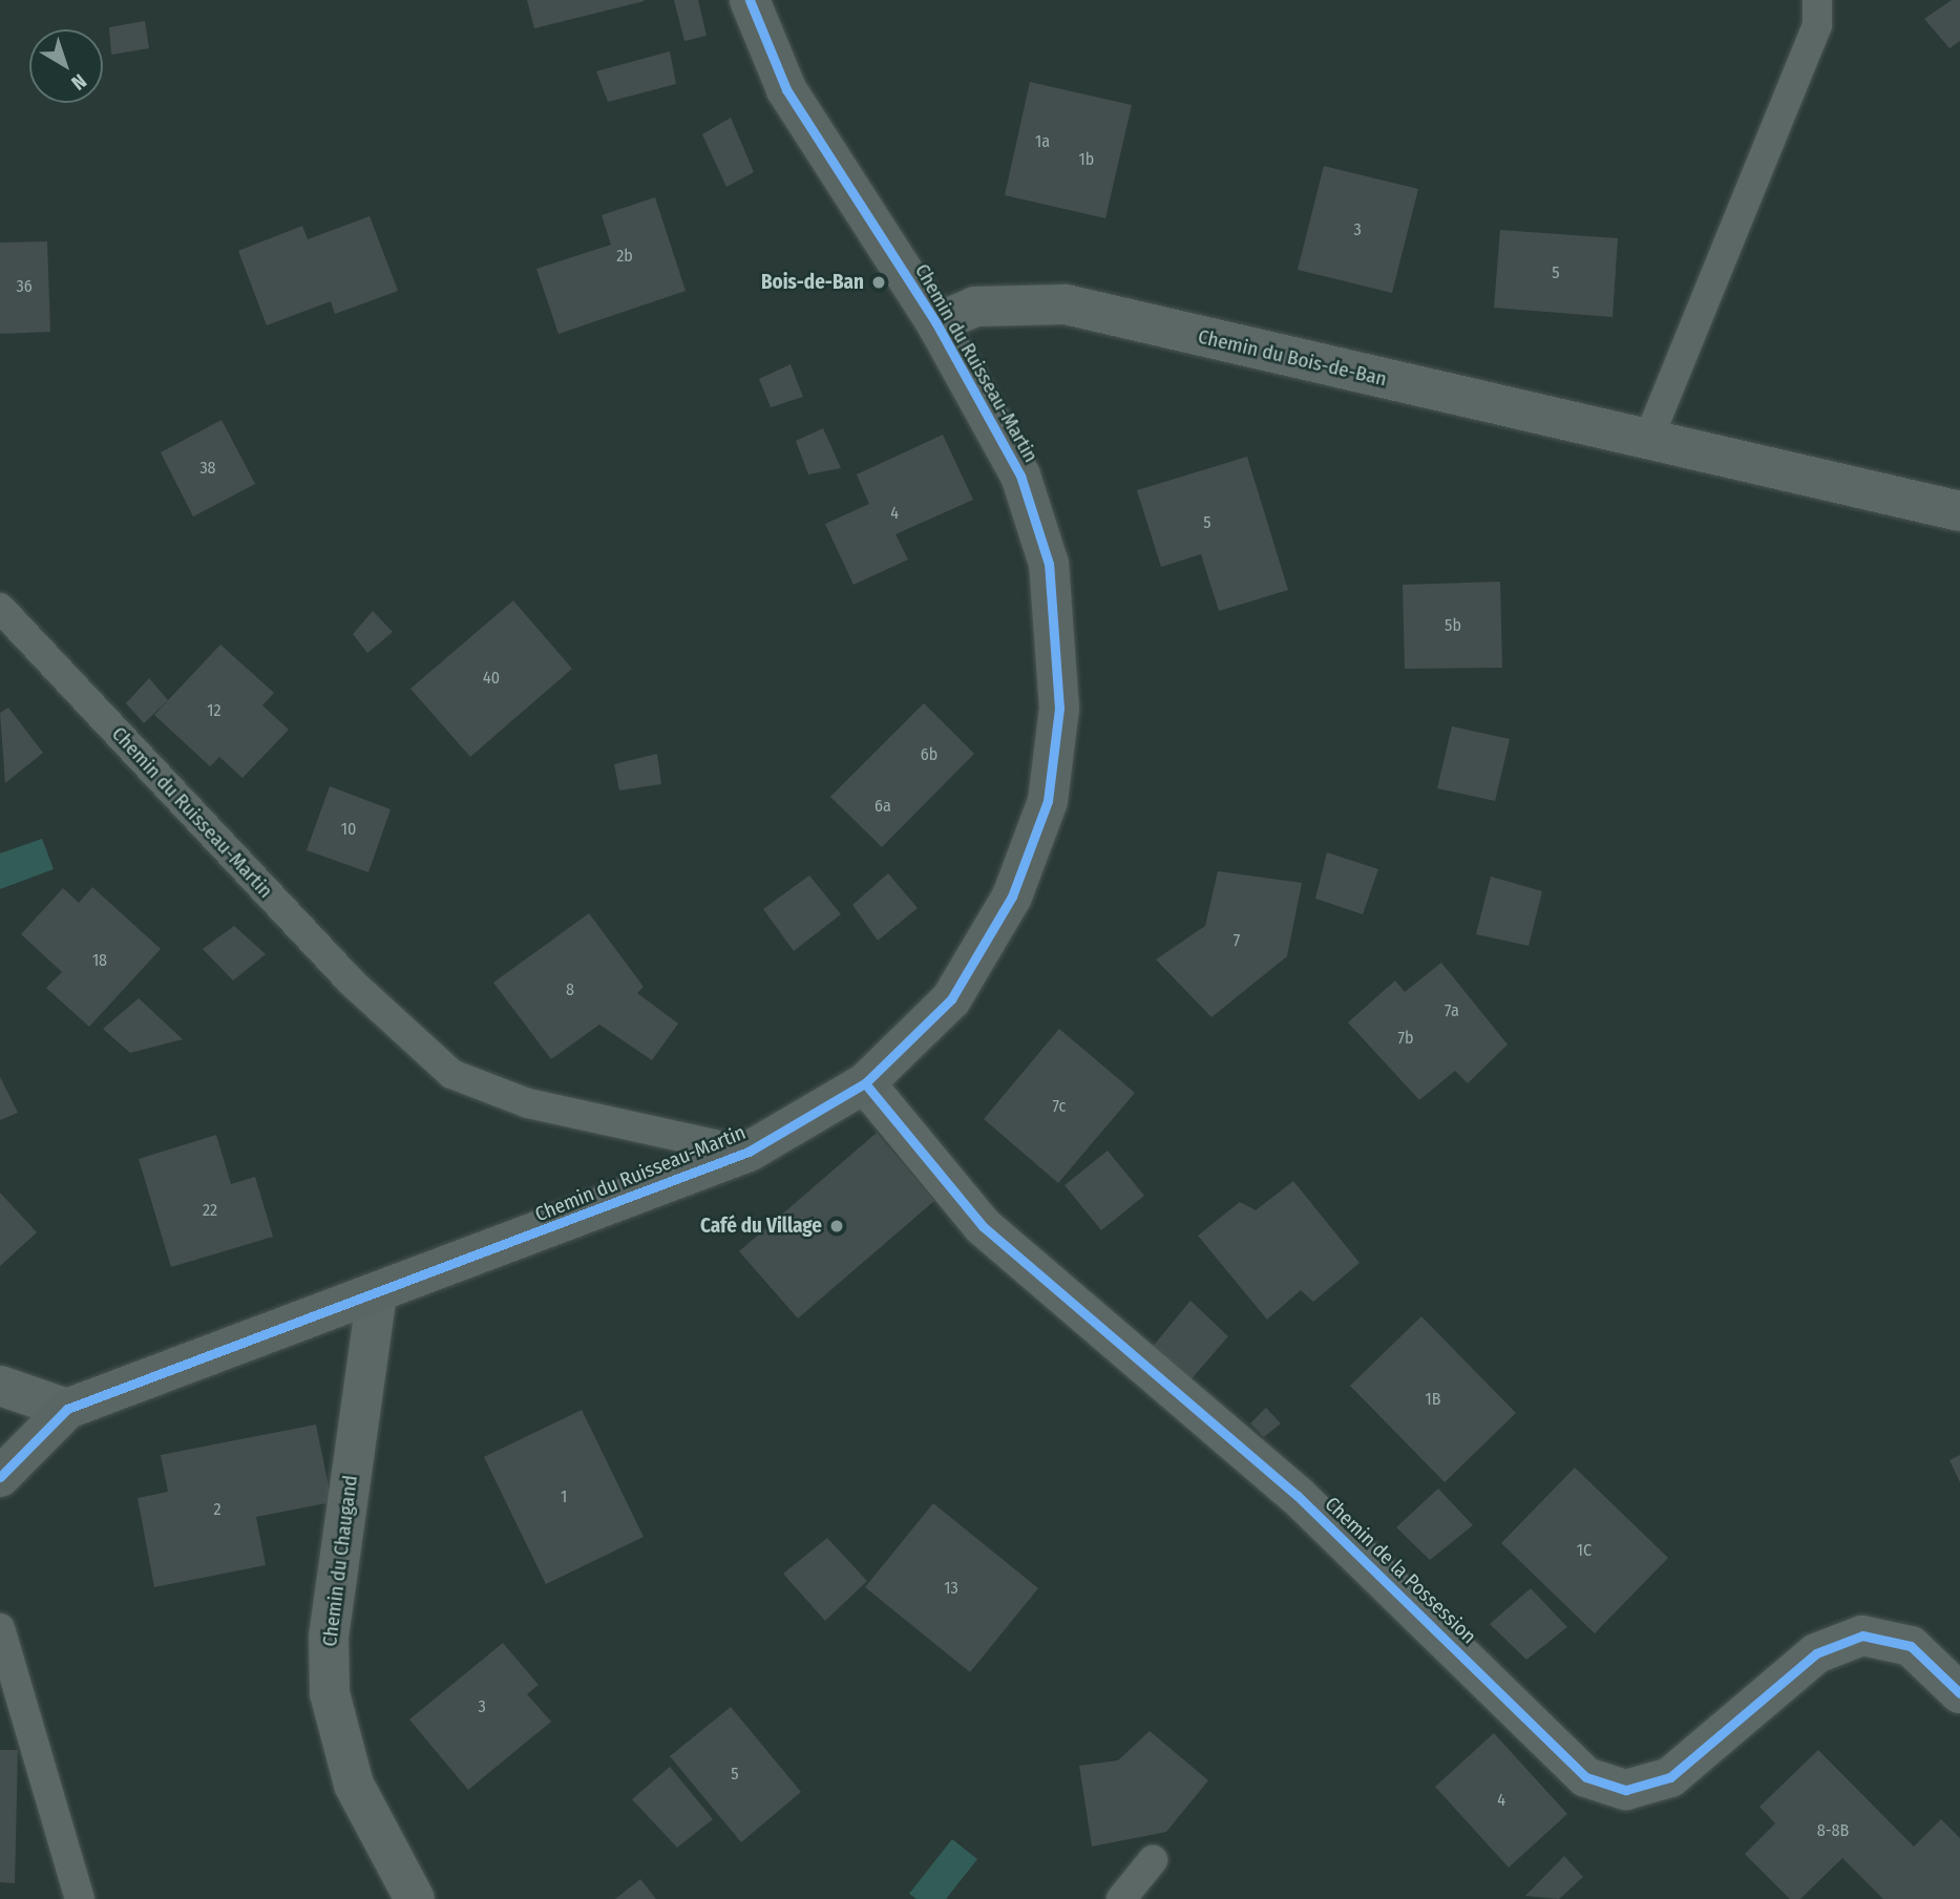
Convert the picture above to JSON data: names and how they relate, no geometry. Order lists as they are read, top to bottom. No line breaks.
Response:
{"streets":{"street":["Chemin du Bois-de-Ban","Chemin du Ruisseau-Martin","Chemin du Chaugand","Chemin de la Possession"]},"crossings":[["Chemin du Bois-de-Ban","Chemin du Ruisseau-Martin"],["Chemin du Ruisseau-Martin","Chemin du Chaugand"],["Chemin du Ruisseau-Martin","Chemin de la Possession"]],"places":["Bois-de-Ban","Café du Village"],"house_numbers":["1a","1b","3","2b","5","36","38","4","5","5b","40","12","6b","6a","10","7","18","8","7a","7b","7c","22","1B","1","2","1C","13","3","5","4","8-8B"],"north":"bottom right"}
